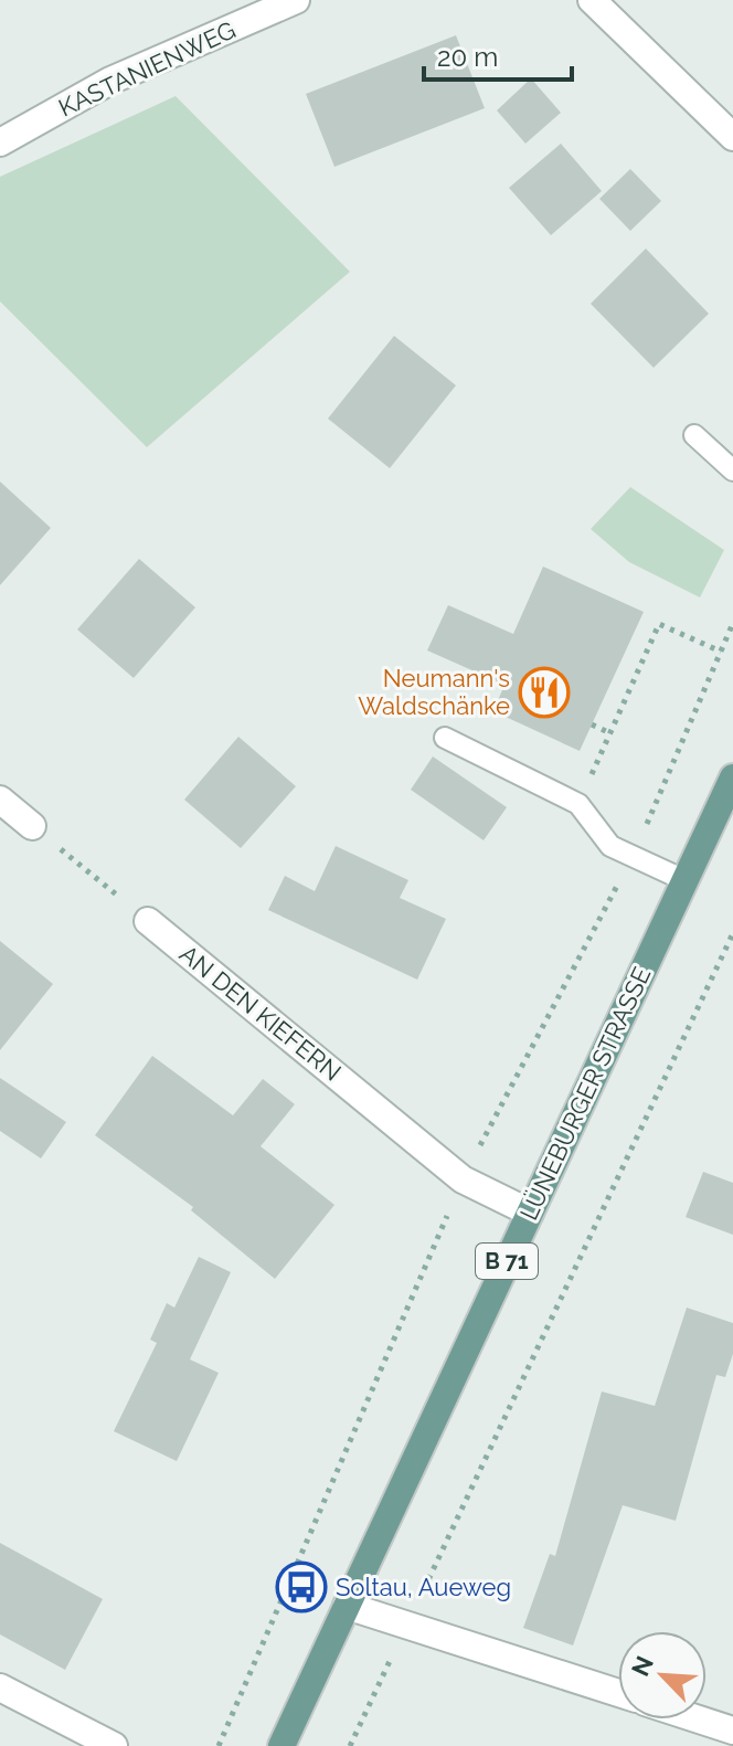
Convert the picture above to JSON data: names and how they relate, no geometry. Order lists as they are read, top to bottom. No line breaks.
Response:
{"streets":{"main road":["LÜNEBURGER STRASSE","B 71"],"street":["KASTANIENWEG","AN DEN KIEFERN"]},"crossings":[["AN DEN KIEFERN","LÜNEBURGER STRASSE"]],"places":{"restaurant":["Neumann's Waldschänke"],"bus stop":["Soltau, Aueweg"]},"scale_bar":"20 m","north":"top left"}
